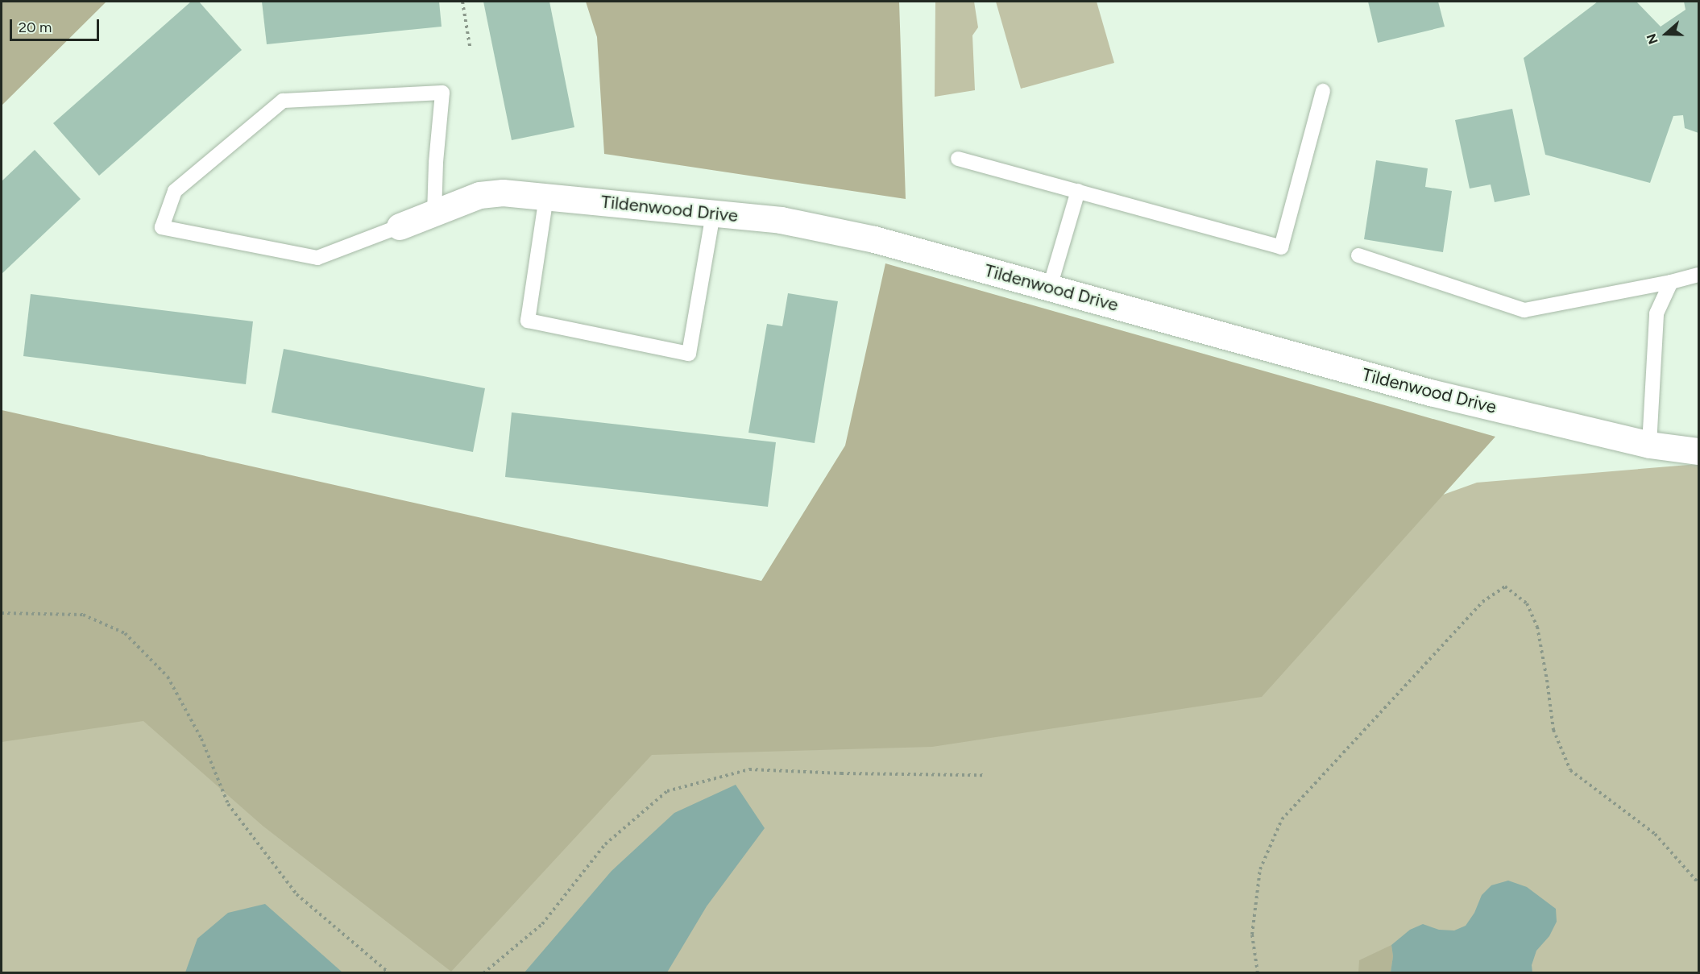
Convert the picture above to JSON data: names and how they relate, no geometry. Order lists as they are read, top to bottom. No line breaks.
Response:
{"streets":{"street":["Tildenwood Drive"]},"scale_bar":"20 m","north":"left"}
